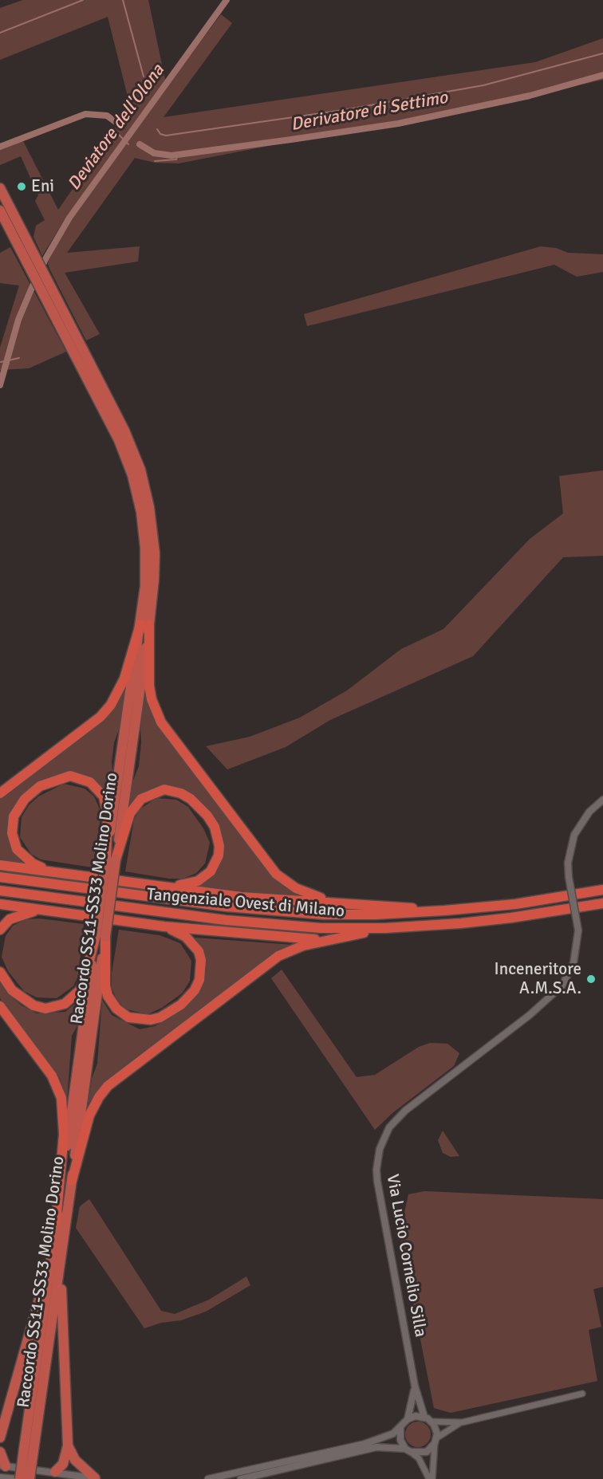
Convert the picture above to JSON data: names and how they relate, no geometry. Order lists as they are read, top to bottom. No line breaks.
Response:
{"streets":{"highway":["Raccordo SS11-SS33 Molino Dorino","Tangenziale Ovest di Milano"],"street":["Via Lucio Cornelio Silla"]},"water":["Derivatore di Settimo","Deviatore dell'Olona"],"places":["Eni","Inceneritore A.M.S.A."]}
